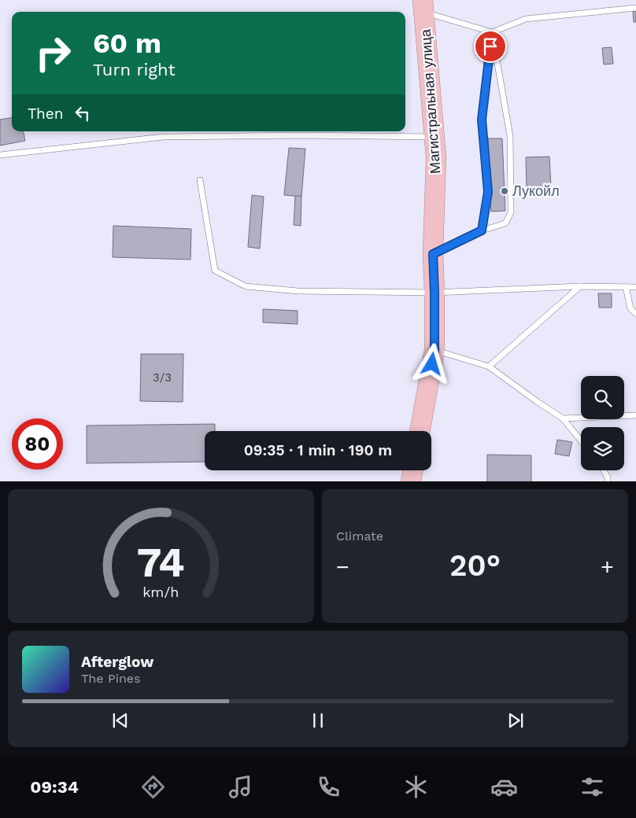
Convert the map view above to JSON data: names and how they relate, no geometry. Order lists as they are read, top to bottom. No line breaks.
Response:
{"streets":{"highway":["Магистральная улица"]},"places":["Лукойл"],"house_numbers":["3/3"],"page":{"turn":["60 m","Turn right"],"then":"Then","limit":"80","trip":"09:35 · 1 min · 190 m","tile":"Climate","heat":["−","20°","+"],"song":["Afterglow","The Pines"],"tabs":"09:34","gauge":["74","km/h"]}}
